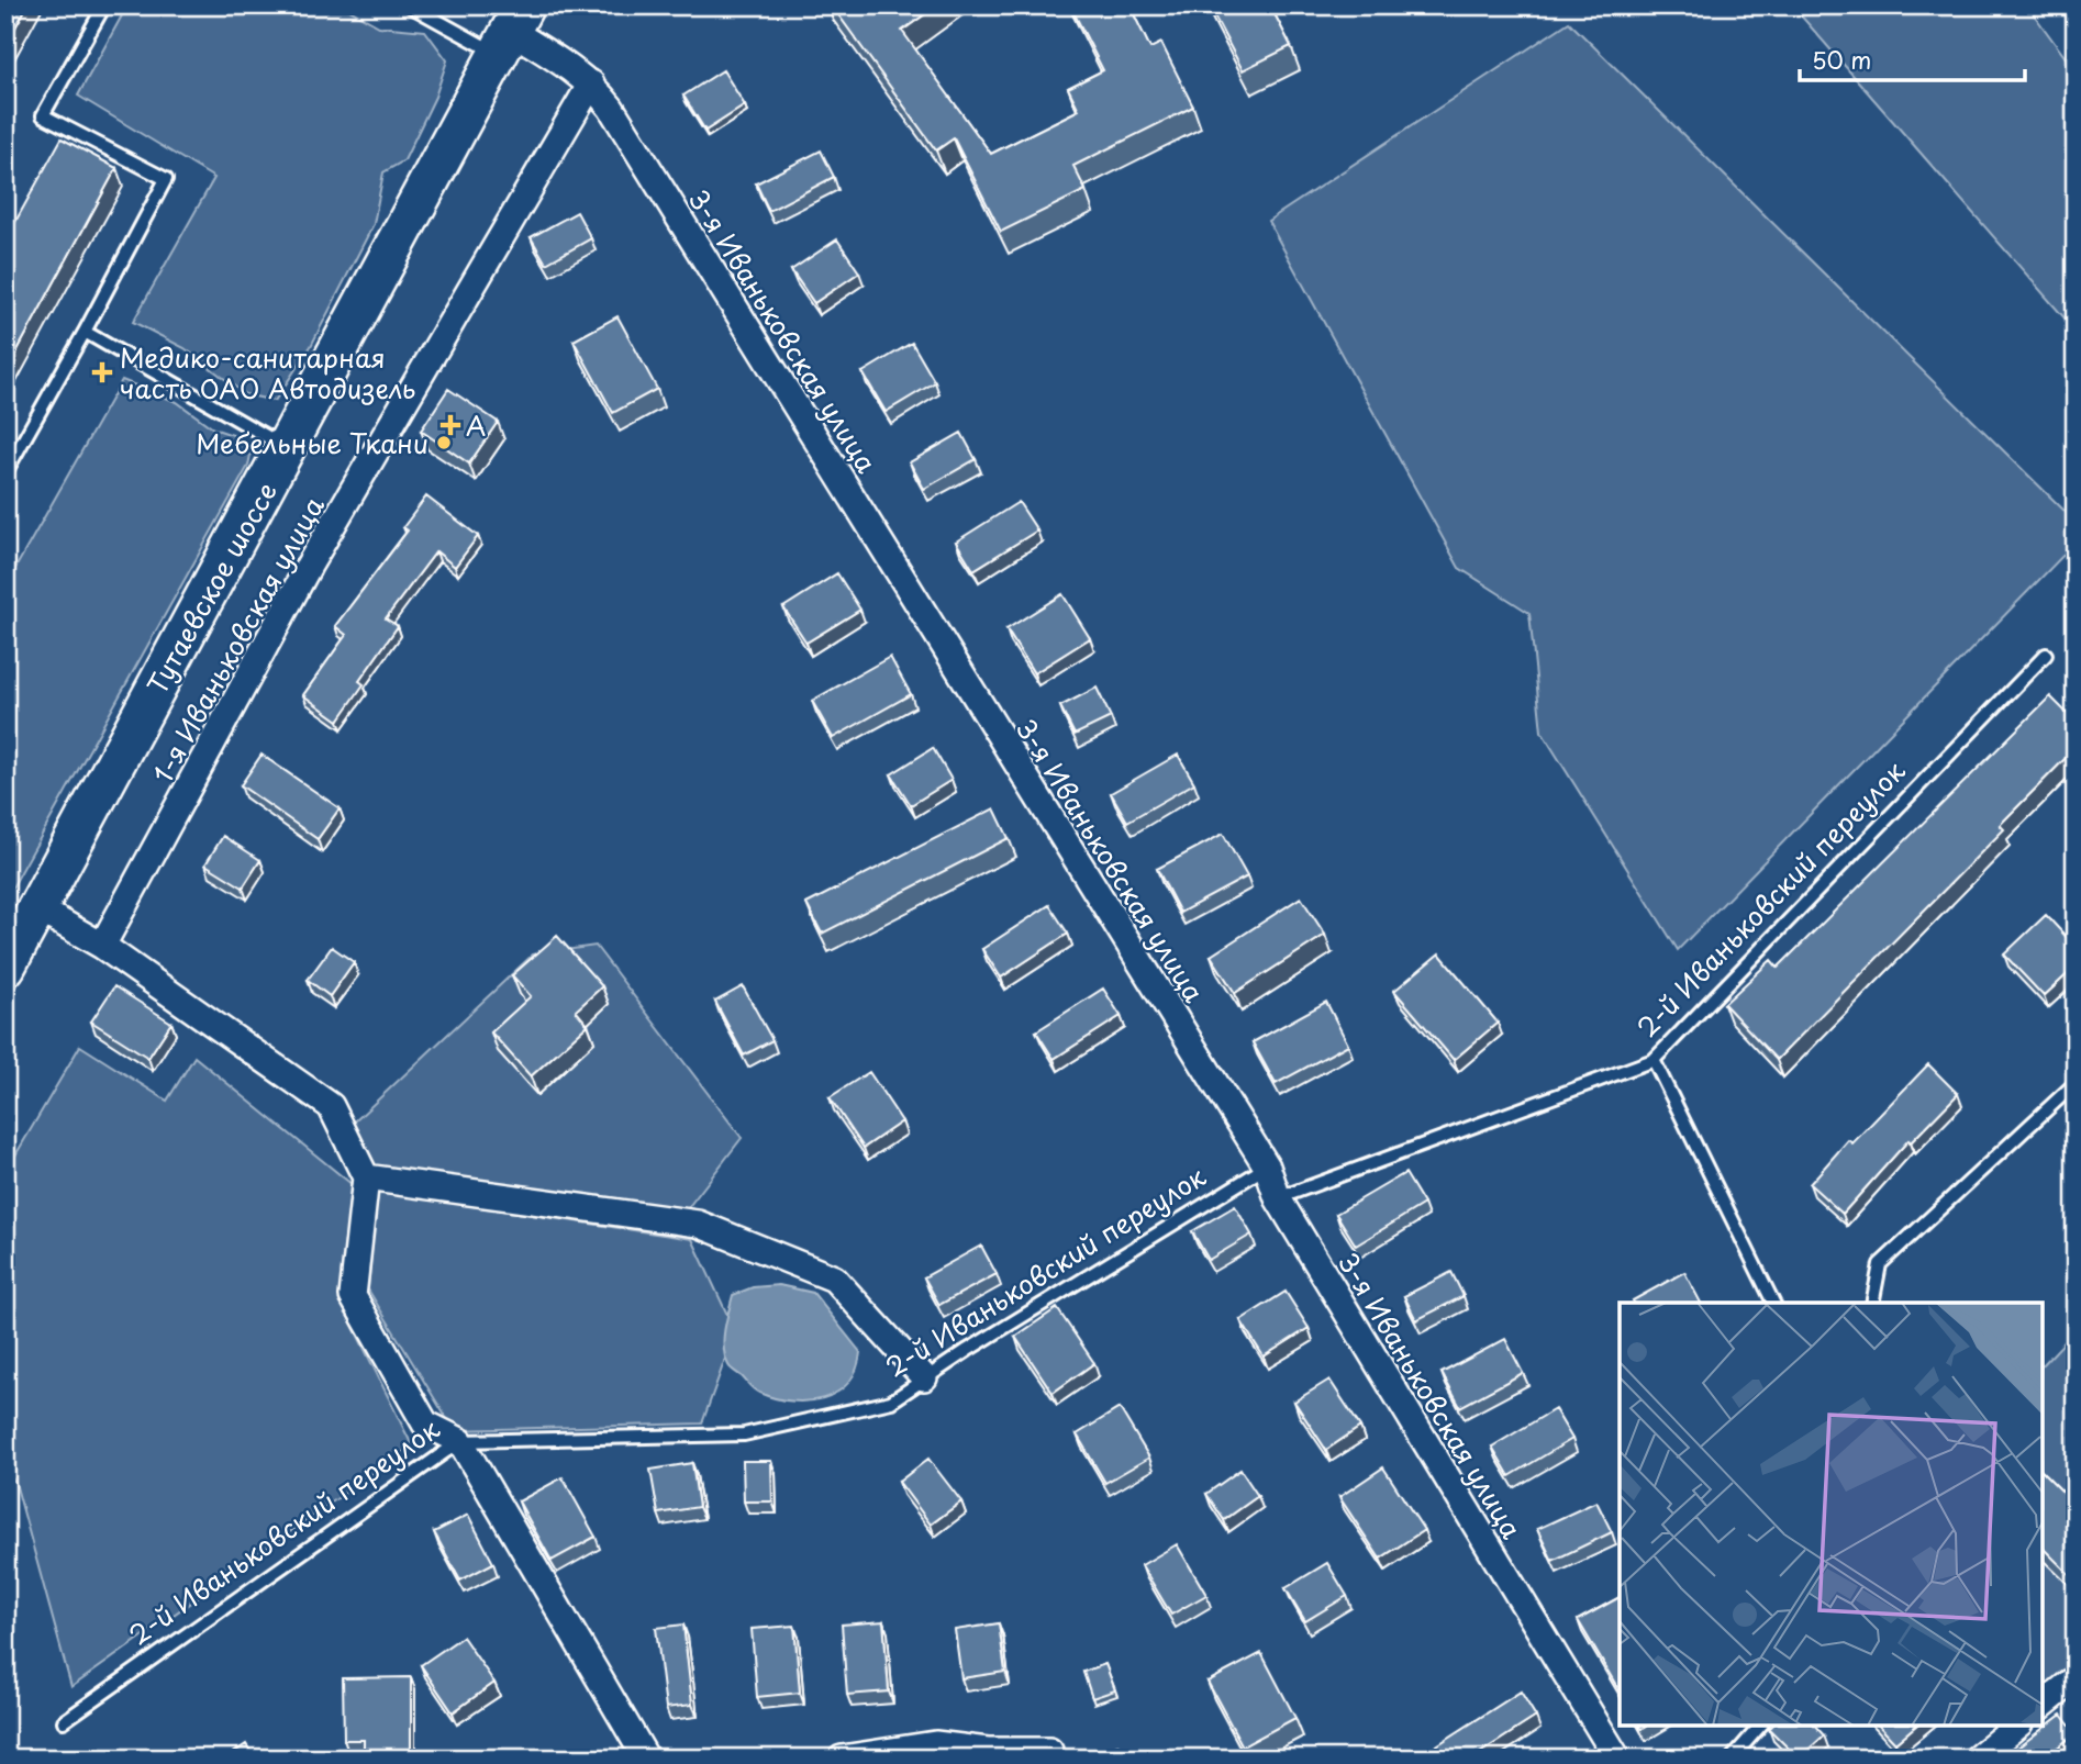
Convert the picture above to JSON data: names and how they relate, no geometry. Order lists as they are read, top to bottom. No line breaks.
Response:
{"streets":{"main road":["Тутаевское шоссе"],"street":["3-я Иваньковская улица","1-я Иваньковская улица"],"lane":["2-й Иваньковский переулок"]},"crossings":[["3-я Иваньковская улица","Тутаевское шоссе"],["3-я Иваньковская улица","1-я Иваньковская улица"],["3-я Иваньковская улица","2-й Иваньковский переулок"]],"places":{"health":["Медико-санитарная часть ОАО Автодизель","А"],"other":["Мебельные Ткани"]},"scale_bar":"50 m"}
